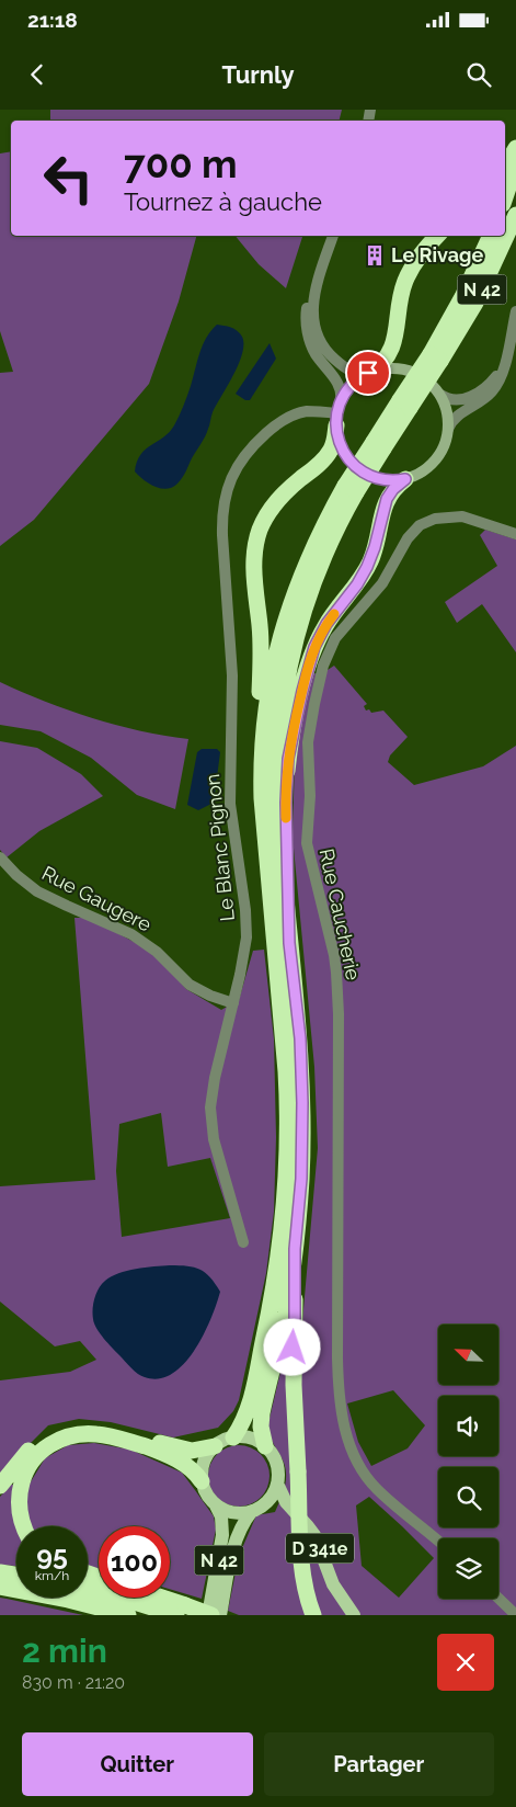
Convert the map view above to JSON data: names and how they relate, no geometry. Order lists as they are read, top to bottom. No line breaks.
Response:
{"streets":{"highway":["N 42"],"main road":["D 341e"],"street":["Le Blanc Pignon","Rue Gaugere","Rue Caucherie"]},"crossings":[["N 42","D 341e"],["Le Blanc Pignon","Rue Gaugere"]],"places":{"building":["Le Rivage"]},"north":"top left","page":{"status":"21:18","header":"Turnly","turn":["700 m","Tournez à gauche"],"speed":"95 km/h","limit":"100","heading":["2 min","830 m · 21:20"],"buttons":["Quitter","Partager"]}}
